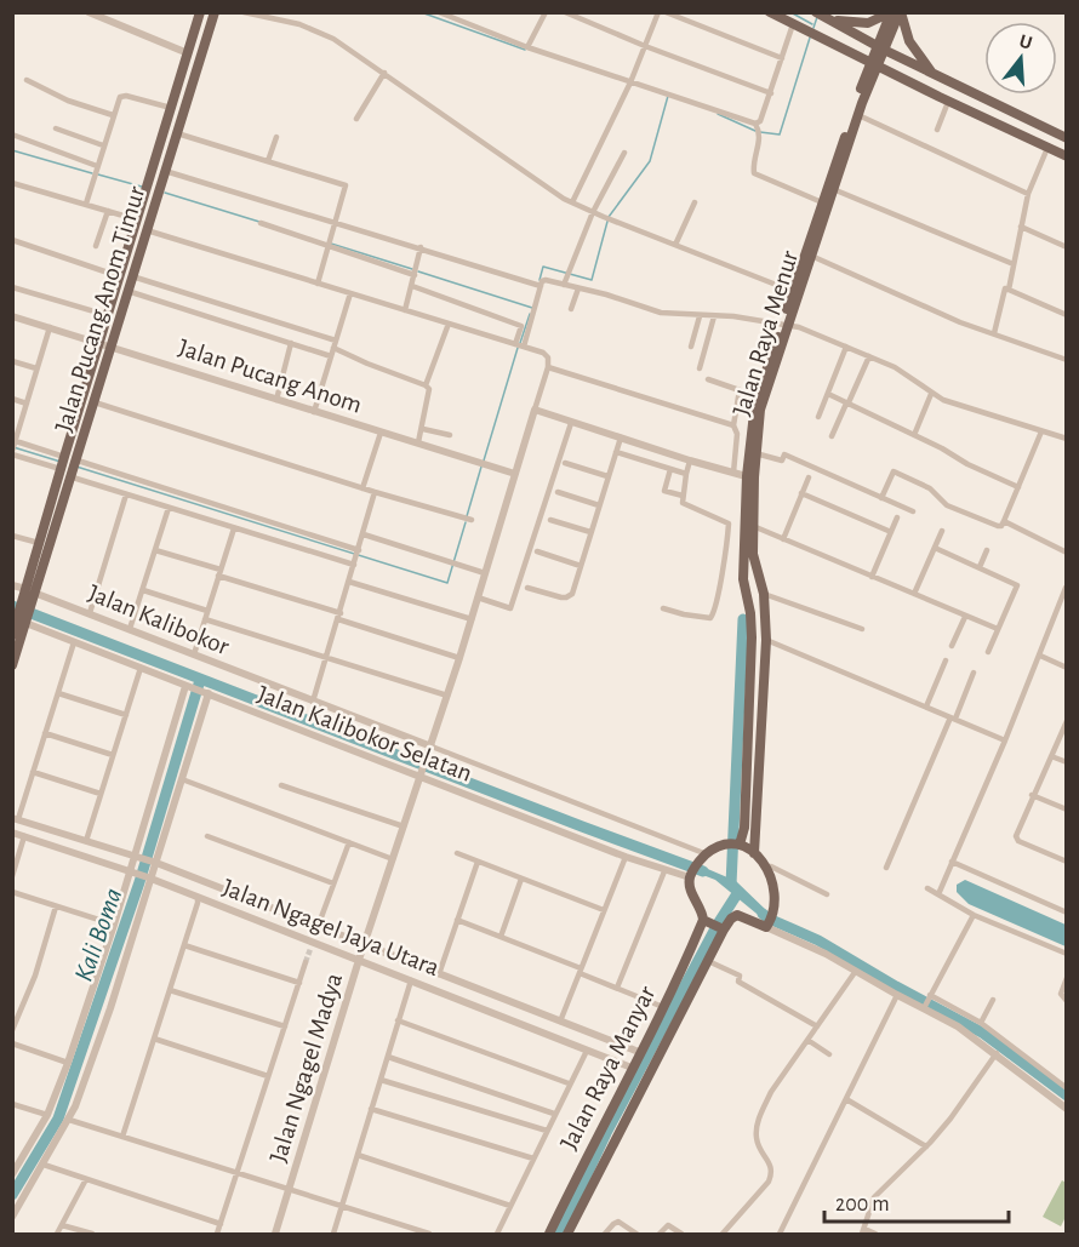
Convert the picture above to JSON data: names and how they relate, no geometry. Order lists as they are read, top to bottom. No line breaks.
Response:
{"streets":{"main road":["Jalan Pucang Anom Timur","Jalan Raya Menur","Jalan Raya Manyar"],"street":["Jalan Pucang Anom","Jalan Kalibokor","Jalan Kalibokor Selatan","Jalan Ngagel Jaya Utara","Jalan Ngagel Madya"]},"crossings":[["Jalan Pucang Anom Timur","Jalan Pucang Anom"],["Jalan Pucang Anom Timur","Jalan Kalibokor"],["Jalan Pucang Anom Timur","Jalan Kalibokor Selatan"],["Jalan Pucang Anom","Jalan Ngagel Madya"],["Jalan Kalibokor","Jalan Ngagel Madya"],["Jalan Kalibokor Selatan","Jalan Ngagel Madya"],["Jalan Ngagel Jaya Utara","Jalan Ngagel Madya"],["Jalan Ngagel Jaya Utara","Jalan Raya Manyar"]],"water":["Kali Boma"],"scale_bar":"200 m","north":"top"}
